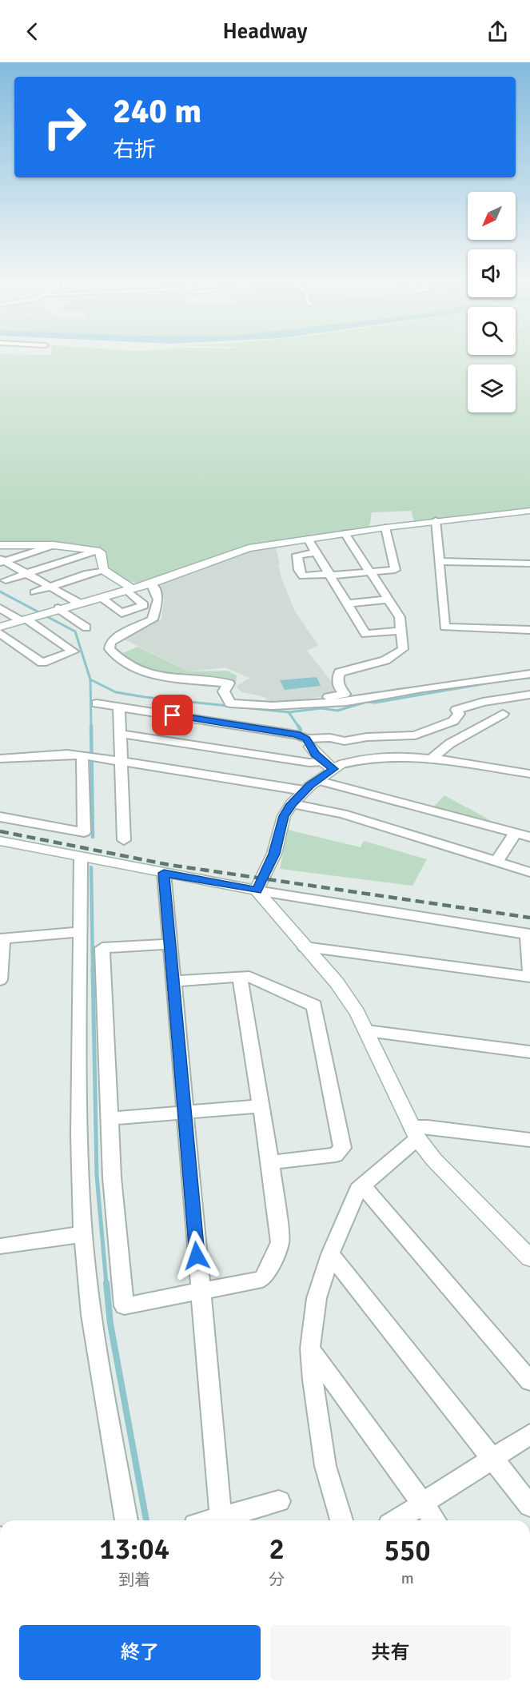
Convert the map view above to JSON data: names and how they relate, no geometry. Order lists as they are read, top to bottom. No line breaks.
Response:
{"north":"bottom left","page":{"header":"Headway","turn":["240 m","右折"],"eta":["13:04","到着","2","分","550","m"],"buttons":["終了","共有"]}}
